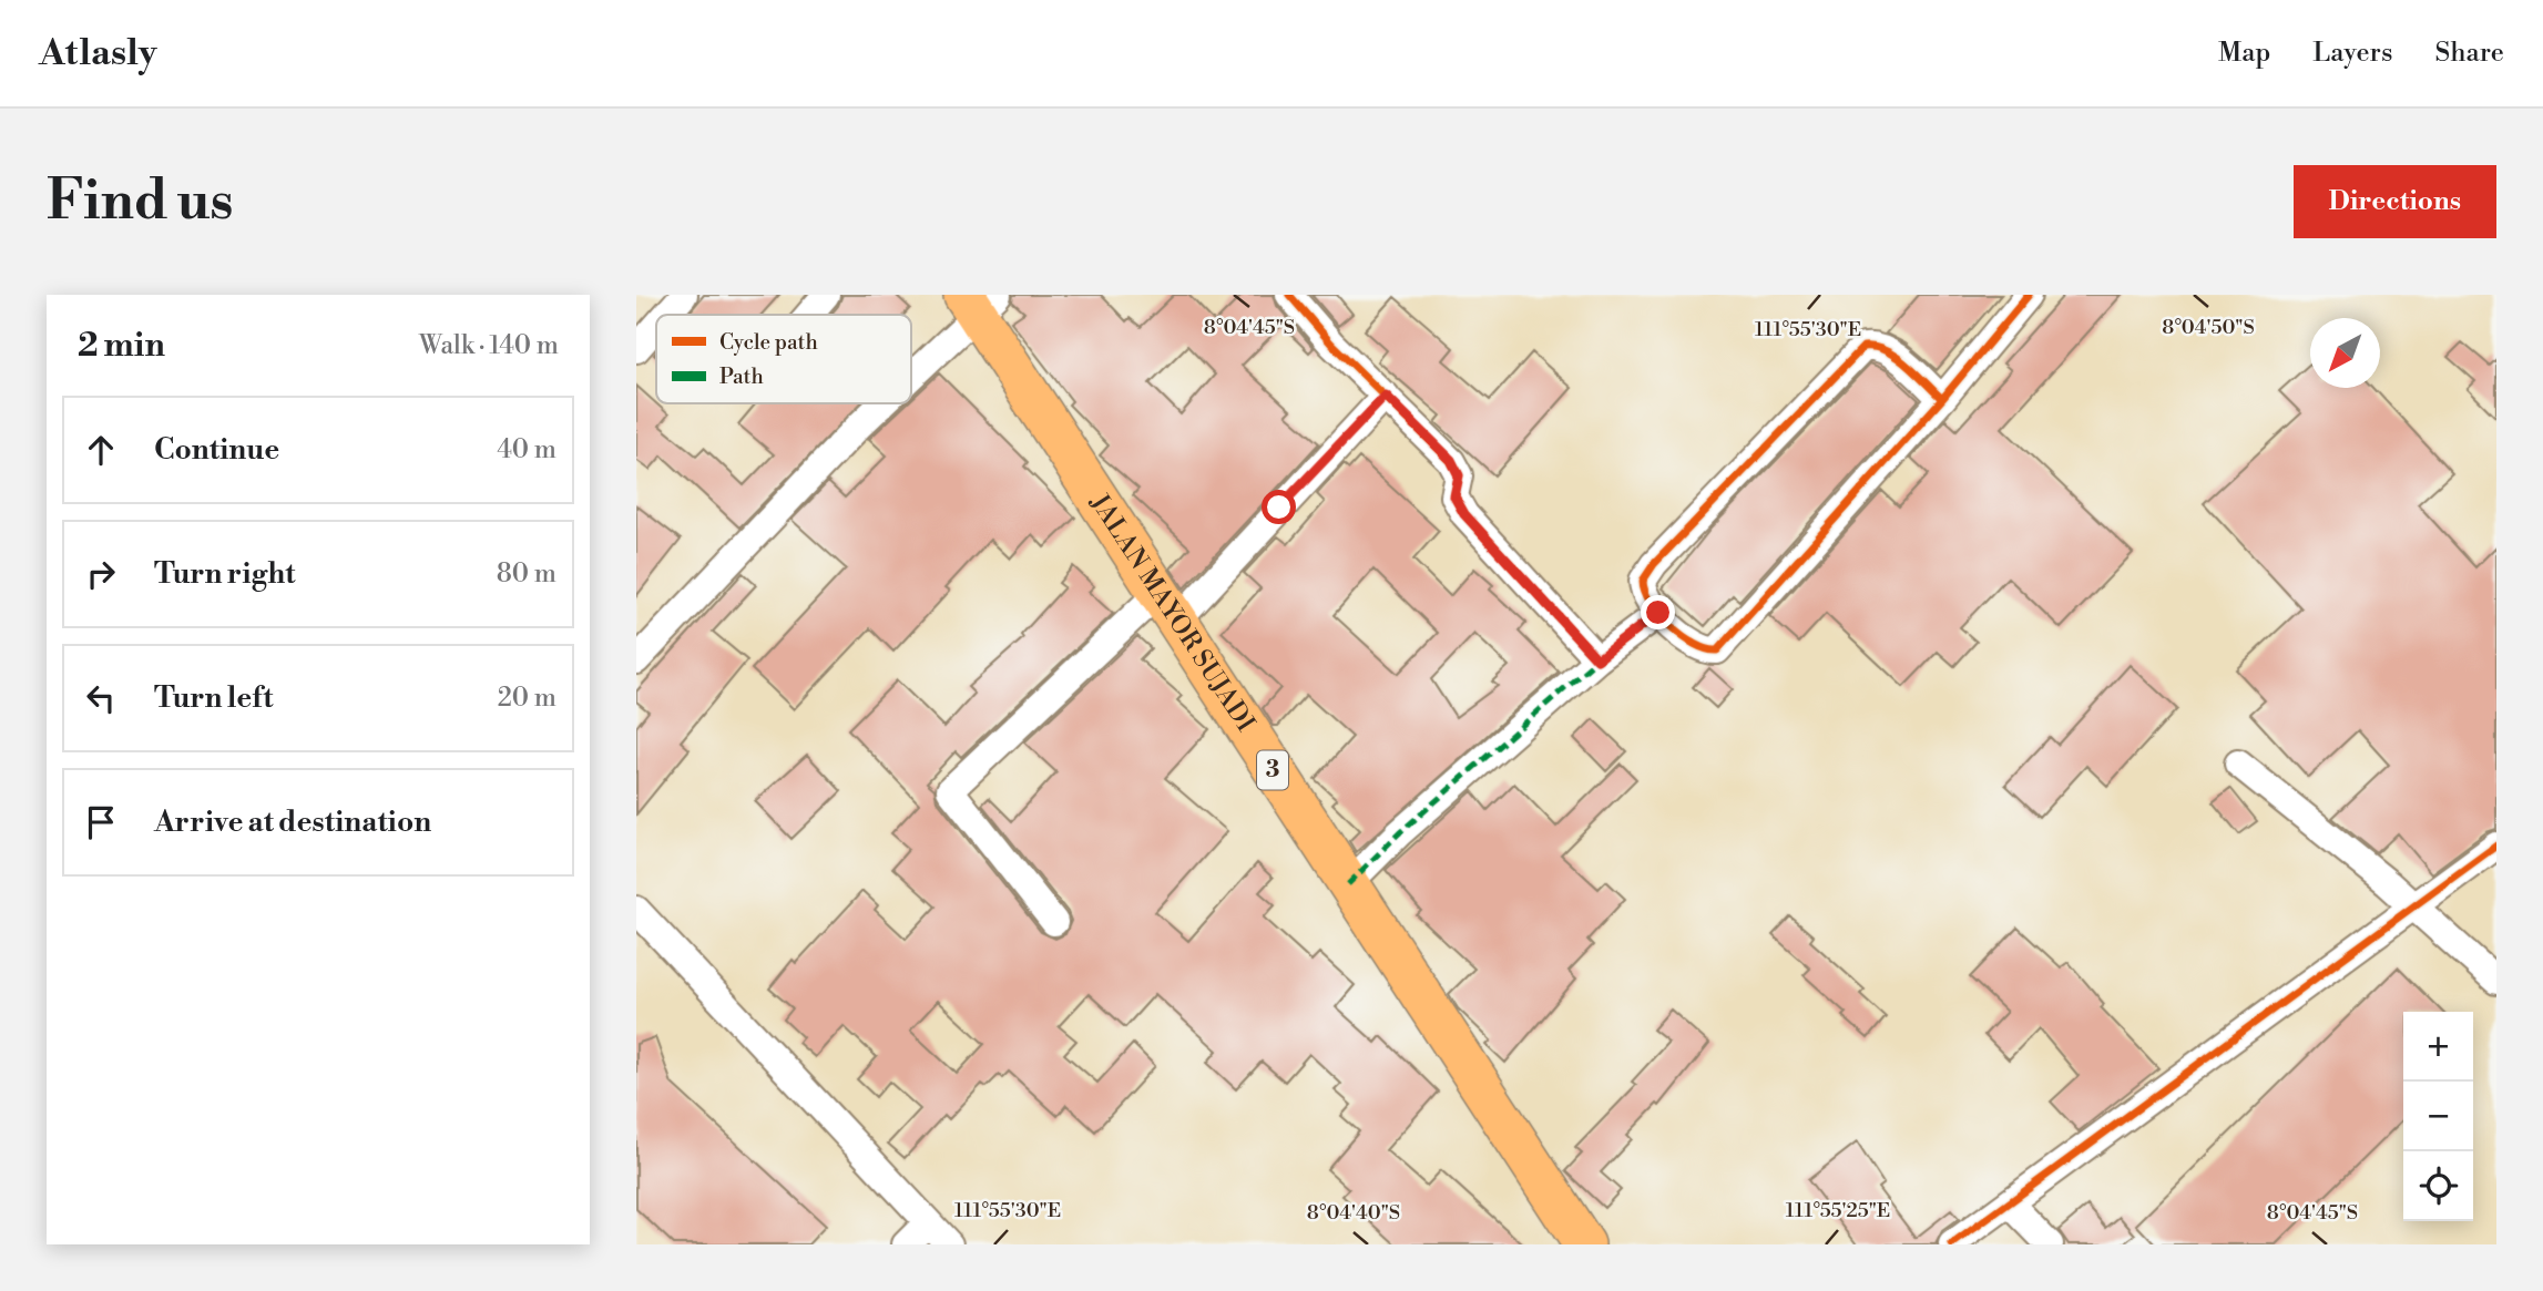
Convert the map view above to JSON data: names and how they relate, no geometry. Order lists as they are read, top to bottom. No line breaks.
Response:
{"streets":{"highway":["JALAN MAYOR SUJADI","3"]},"legend":["Cycle path","Path"],"north":"bottom left","page":{"header":"Atlasly","nav":["Map","Layers","Share"],"buttons":"Directions","title":"Find us","heading":["2 min","Walk · 140 m"],"list":[["Continue","40 m"],["Turn right","80 m"],["Turn left","20 m"],"Arrive at destination"],"map_buttons":["+","−"]},"coordinates":["8°04'45\"S","8°04'50\"S","111°55'30\"E","111°55'25\"E","8°04'40\"S"]}
